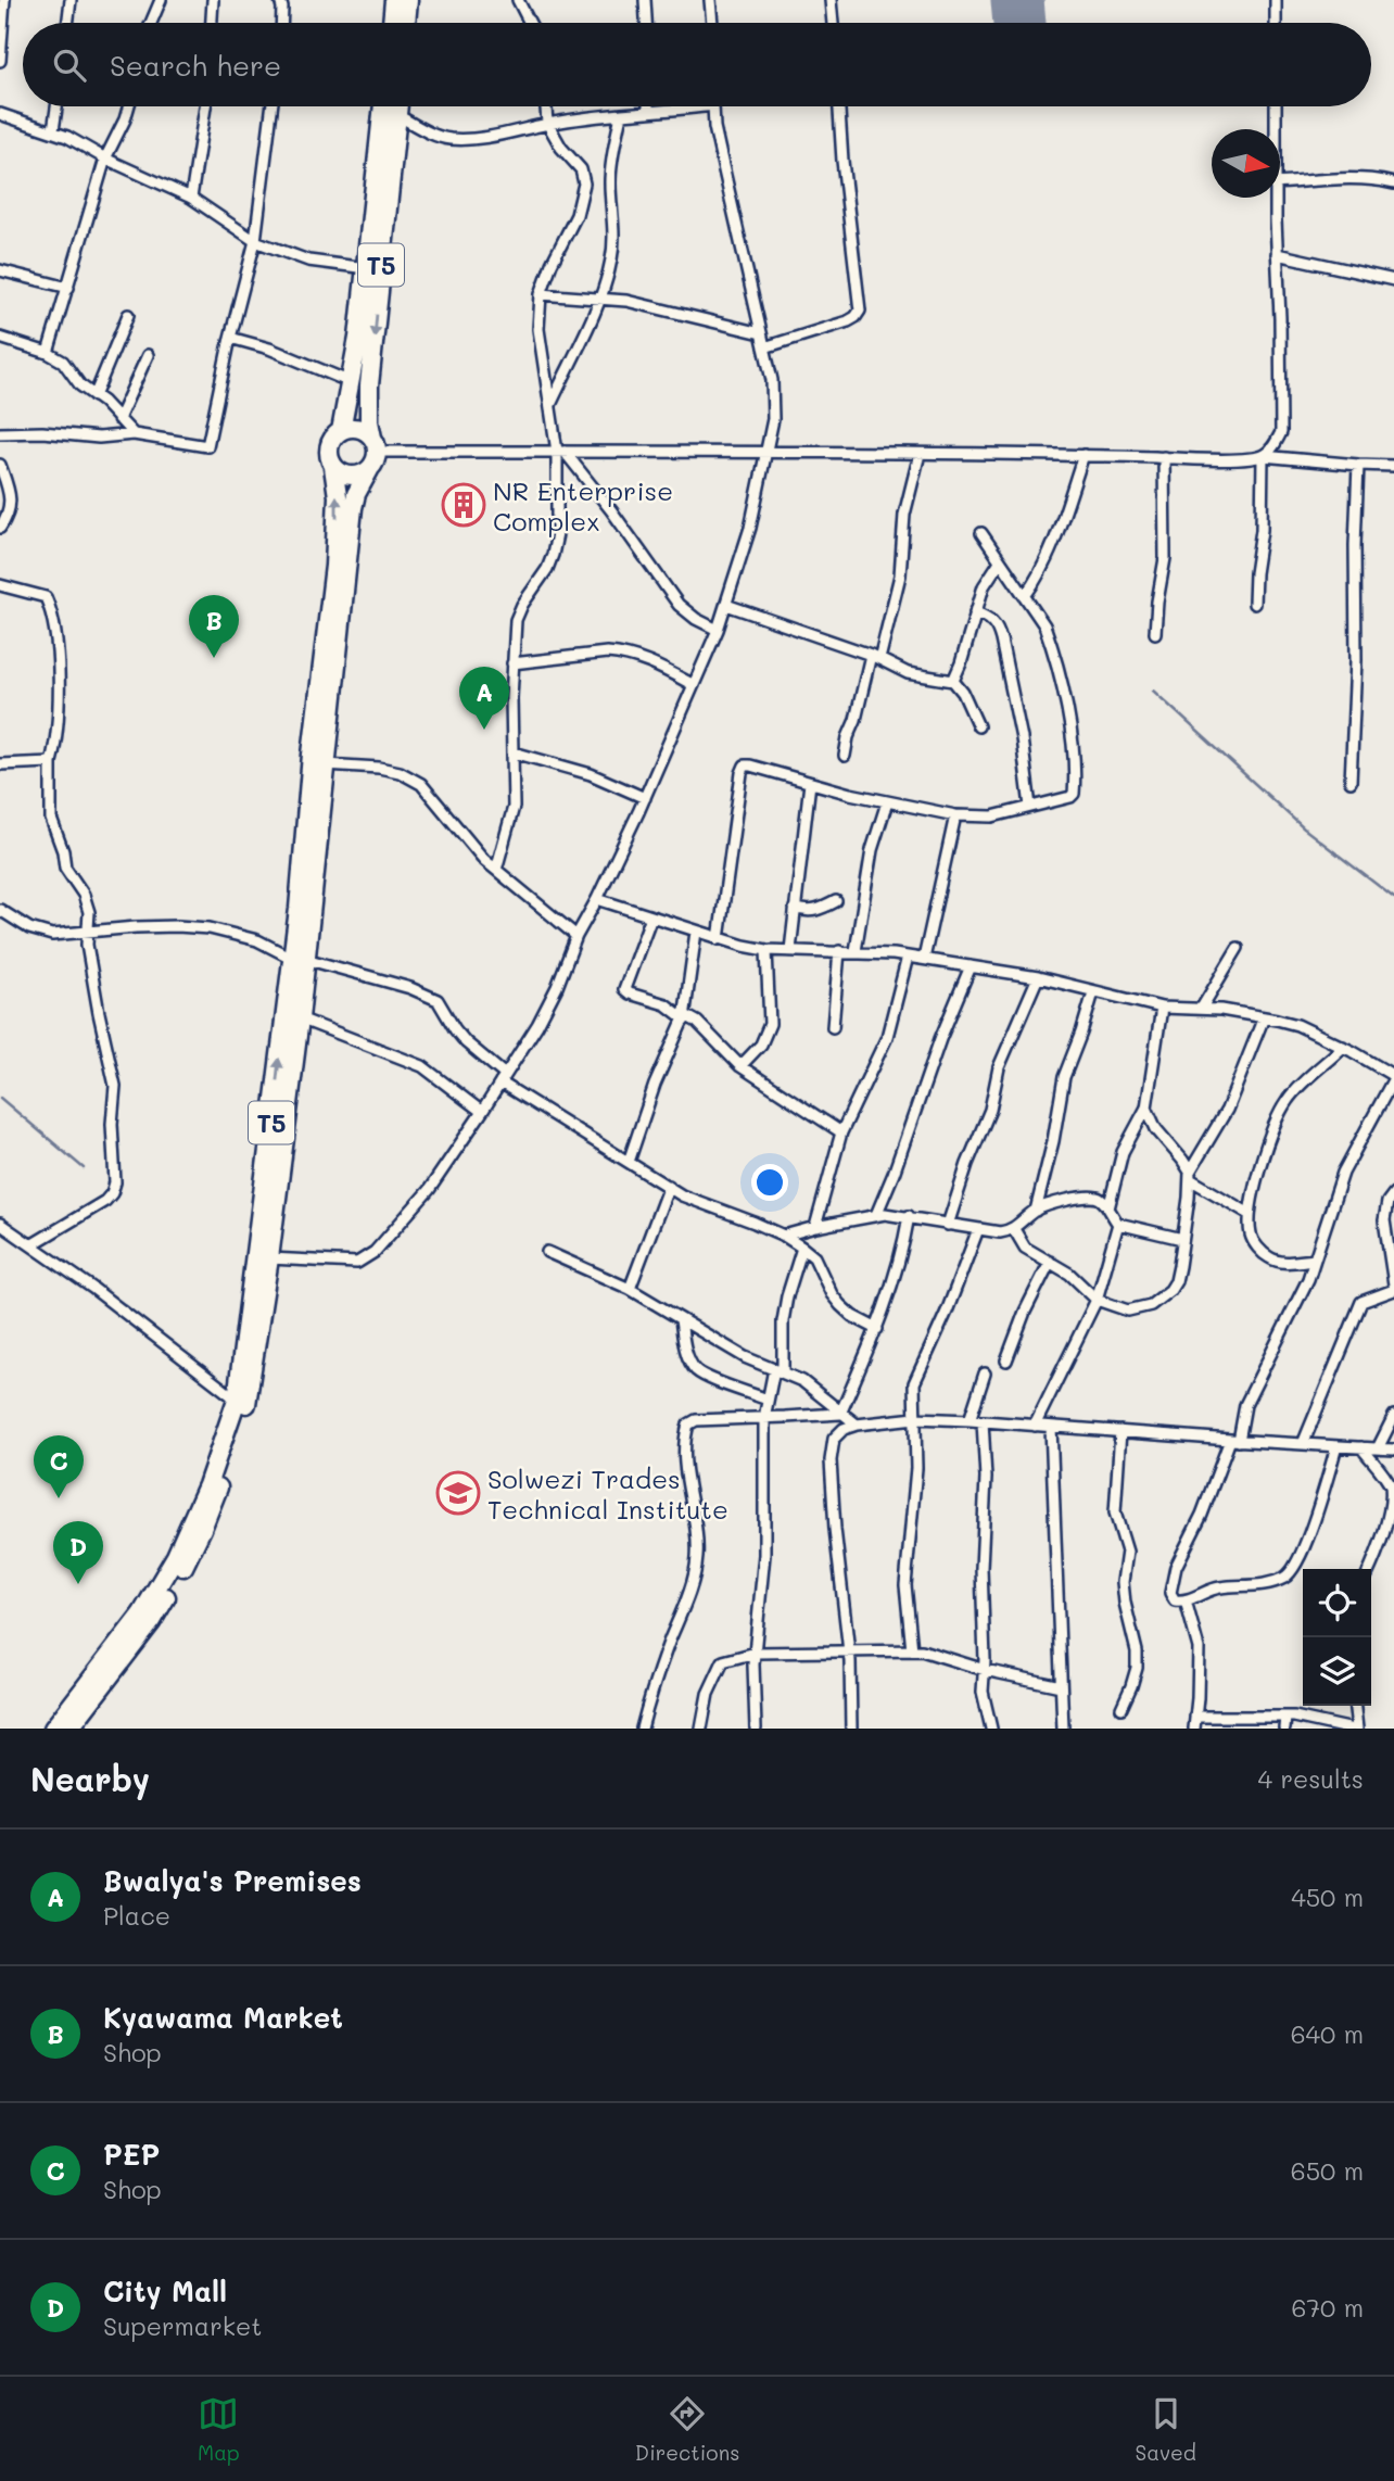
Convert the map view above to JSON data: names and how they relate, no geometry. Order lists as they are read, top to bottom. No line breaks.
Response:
{"streets":{"highway":["T5"]},"places":{"building":["NR Enterprise Complex"],"school or university":["Solwezi Trades Technical Institute"]},"north":"right","page":{"search":"Search here","pins":["B","A","C","D"],"heading":["Nearby","4 results"],"list":[{"mark":"A","name":"Bwalya's Premises","note":"Place","value":"450 m"},{"mark":"B","name":"Kyawama Market","note":"Shop","value":"640 m"},{"mark":"C","name":"PEP","note":"Shop","value":"650 m"},{"mark":"D","name":"City Mall","note":"Supermarket","value":"670 m"}],"nav":["Map","Directions","Saved"]}}
